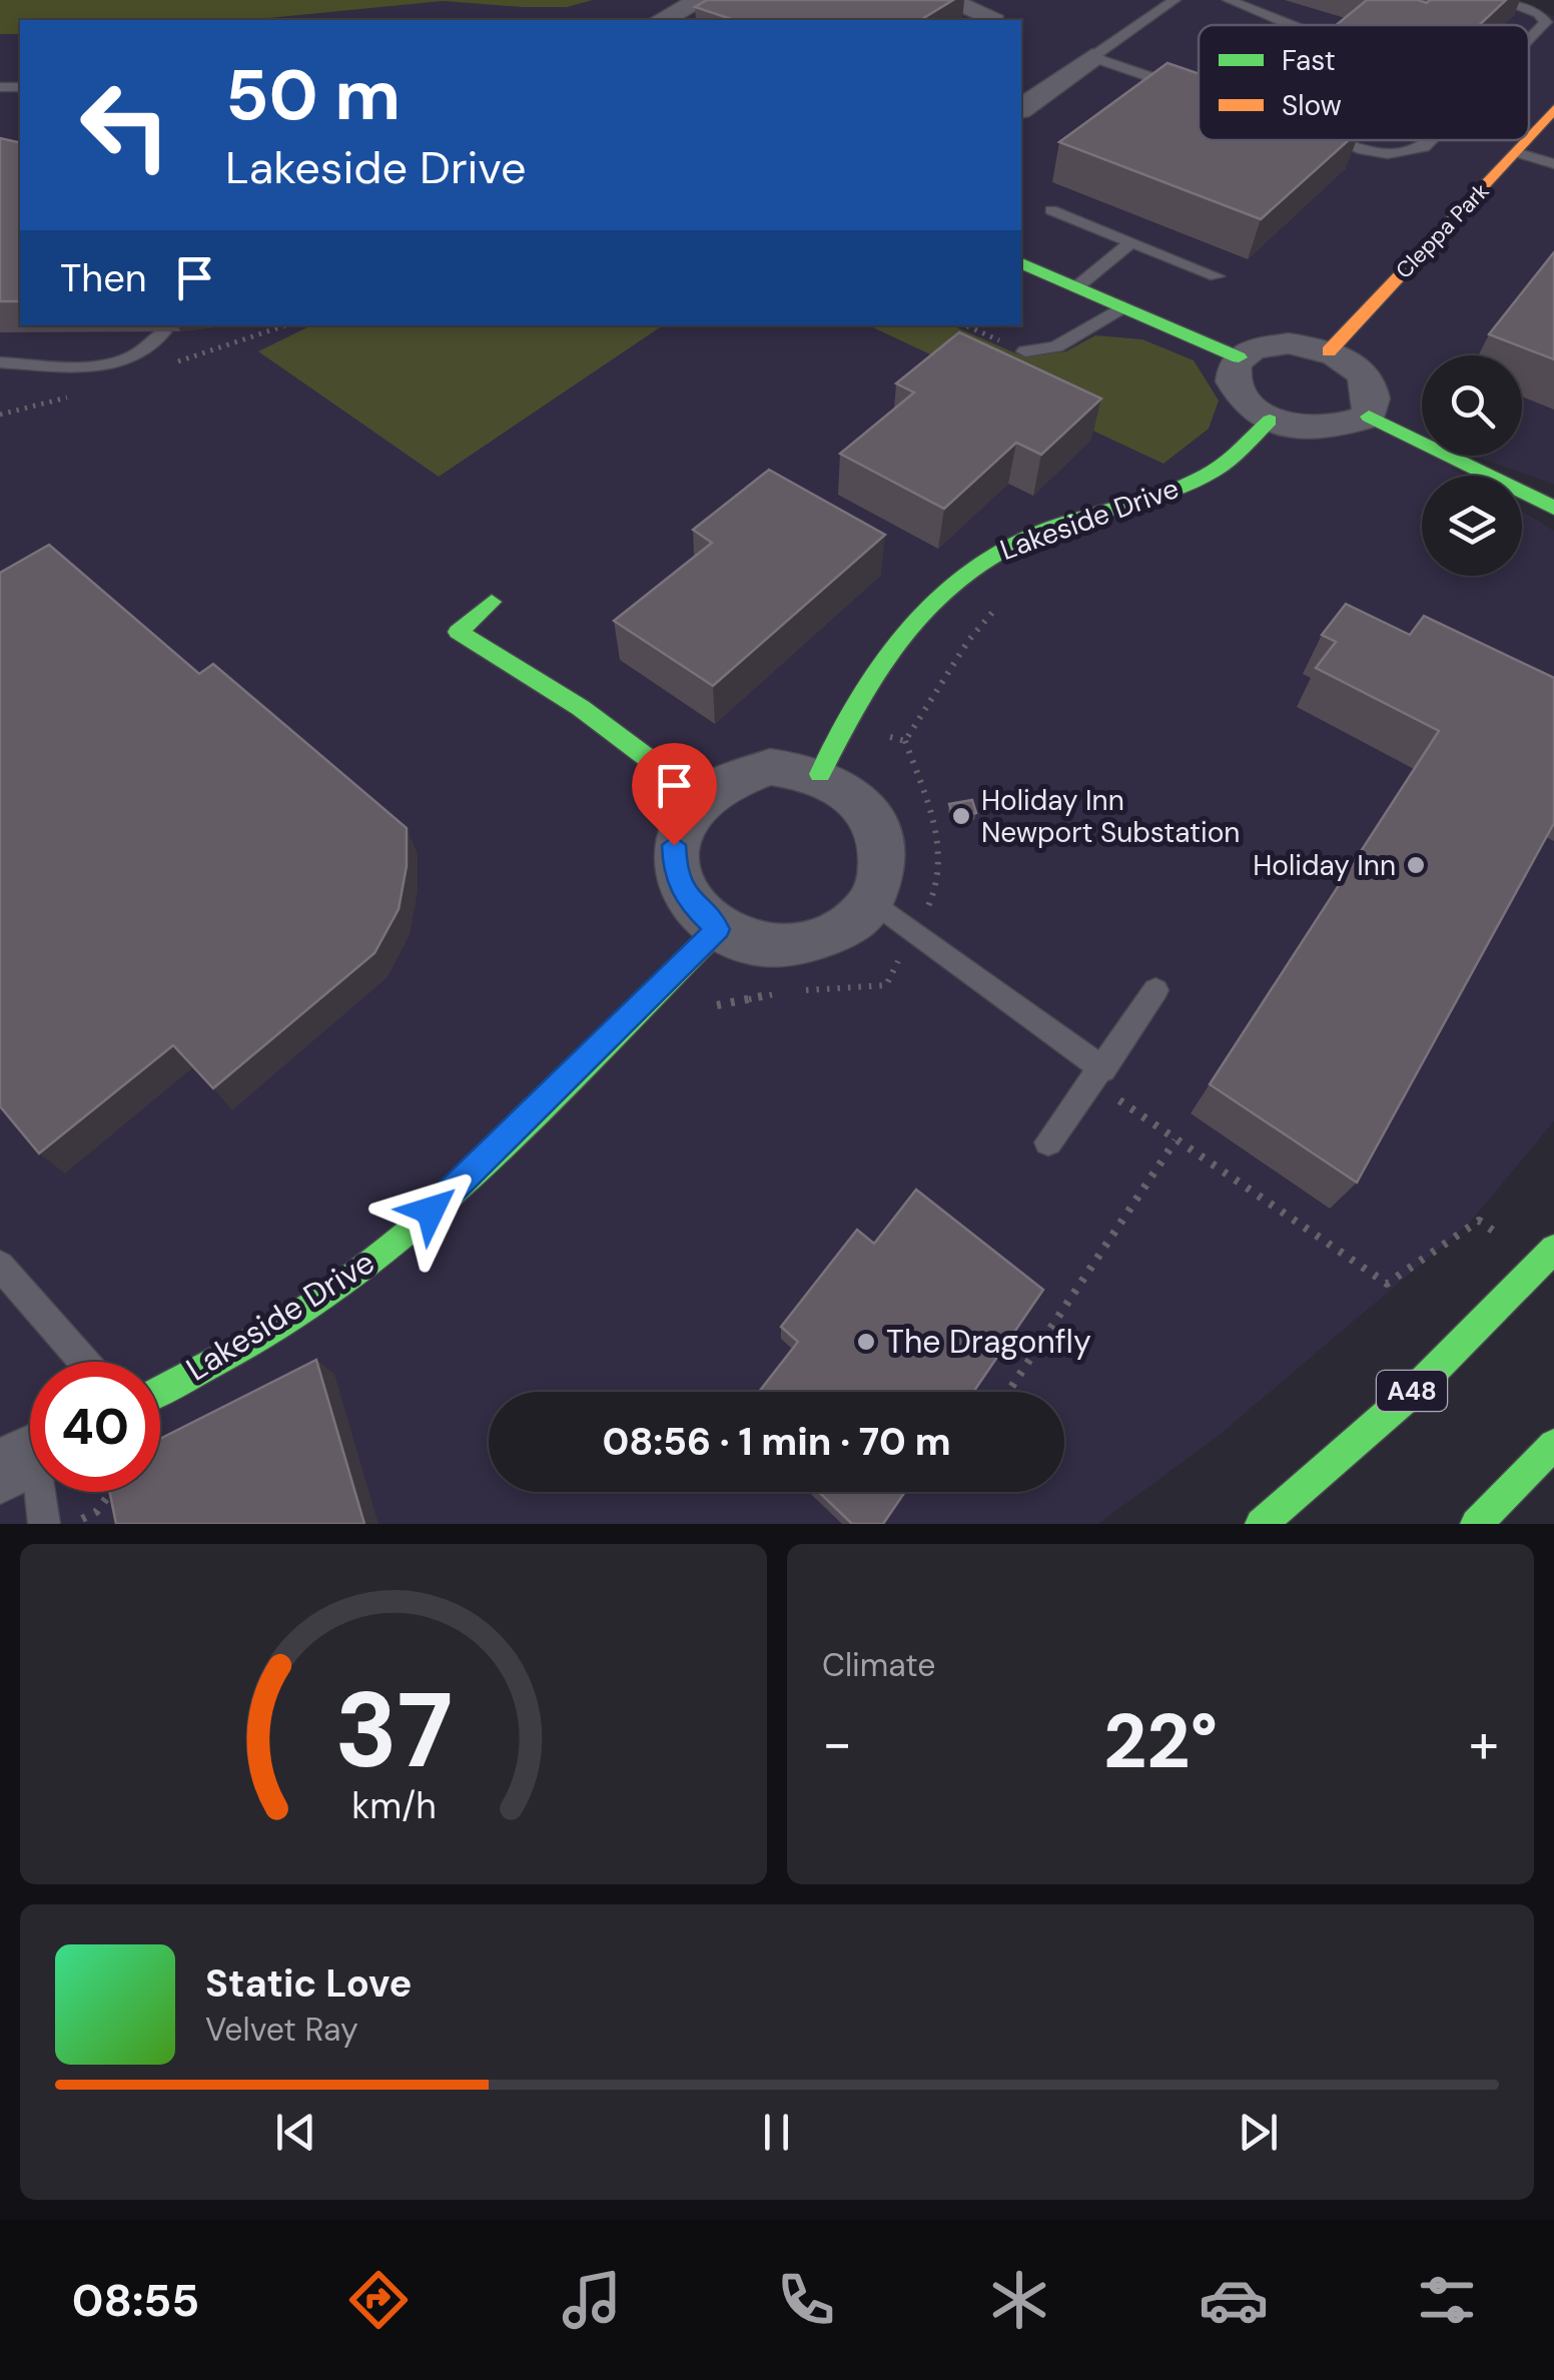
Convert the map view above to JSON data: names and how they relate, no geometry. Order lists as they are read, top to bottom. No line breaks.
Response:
{"streets":{"street":["Cleppa Park","Lakeside Drive","A48"]},"places":["Holiday Inn Newport Substation","Holiday Inn","The Dragonfly"],"legend":["Fast","Slow"],"page":{"turn":["50 m","Lakeside Drive"],"then":"Then","limit":"40","trip":"08:56 · 1 min · 70 m","tile":"Climate","heat":["−","22°","+"],"song":["Static Love","Velvet Ray"],"tabs":"08:55","gauge":["37","km/h"]}}
